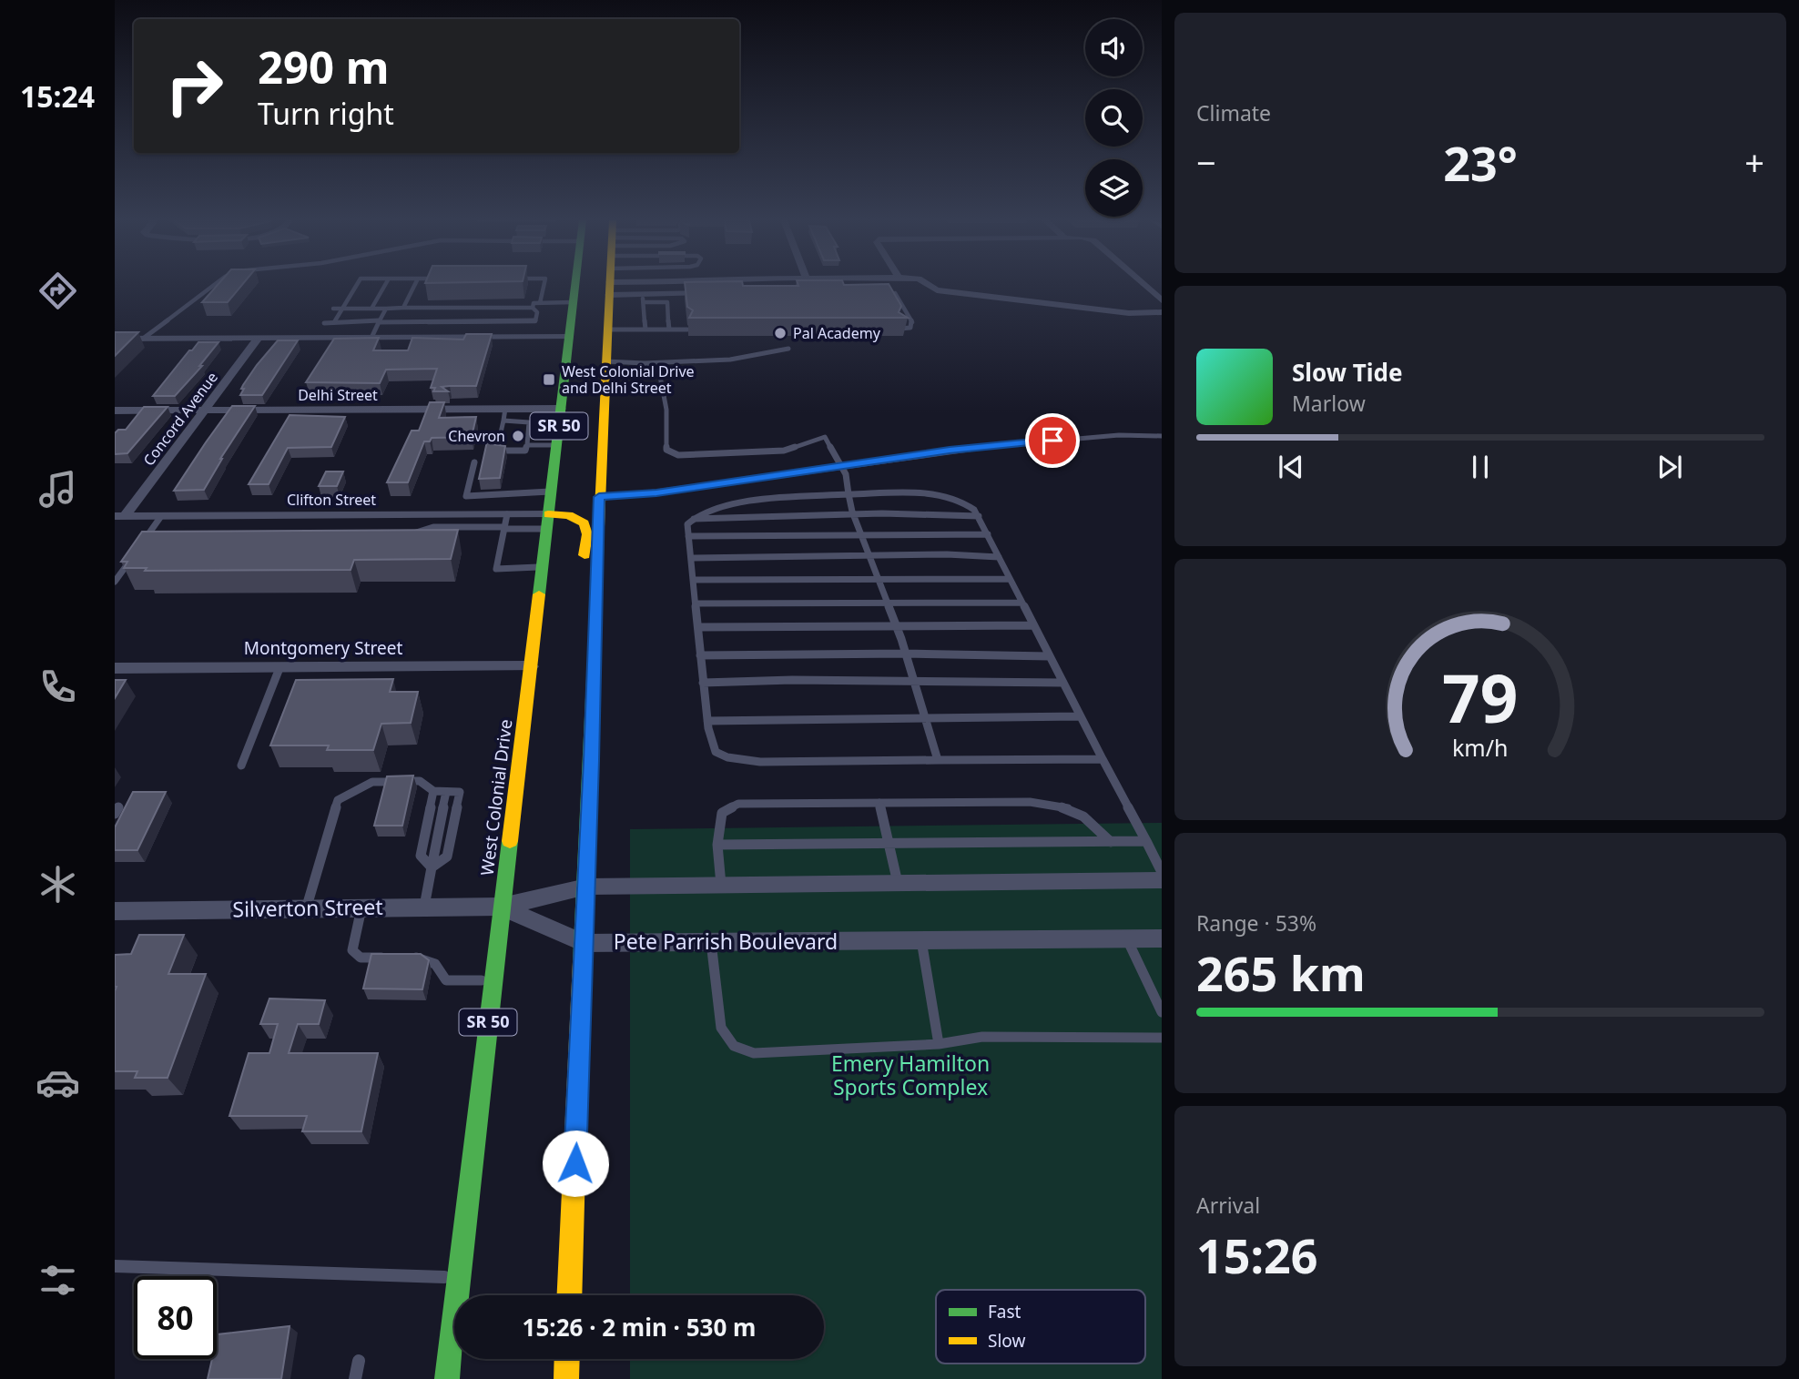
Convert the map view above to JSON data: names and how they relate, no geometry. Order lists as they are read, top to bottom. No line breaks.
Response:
{"streets":{"highway":["SR 50","West Colonial Drive"],"street":["Delhi Street","Concord Avenue","Clifton Street","Montgomery Street","Silverton Street","Pete Parrish Boulevard"]},"crossings":[["Delhi Street","Concord Avenue"],["Delhi Street","West Colonial Drive"],["Concord Avenue","Clifton Street"],["SR 50","Pete Parrish Boulevard"],["Clifton Street","West Colonial Drive"],["Montgomery Street","West Colonial Drive"],["West Colonial Drive","Silverton Street"],["West Colonial Drive","Pete Parrish Boulevard"],["Silverton Street","Pete Parrish Boulevard"]],"parks":["Emery Hamilton Sports Complex"],"places":{"other":["Pal Academy","Chevron"],"transit":["West Colonial Drive and Delhi Street"]},"legend":["Fast","Slow"],"page":{"tabs":"15:24","tile":["Climate",["Range · 53%","265 km"],["Arrival","15:26"]],"turn":["290 m","Turn right"],"heat":["−","23°","+"],"song":["Slow Tide","Marlow"],"limit":"80","trip":"15:26 · 2 min · 530 m","gauge":["79","km/h"]}}
